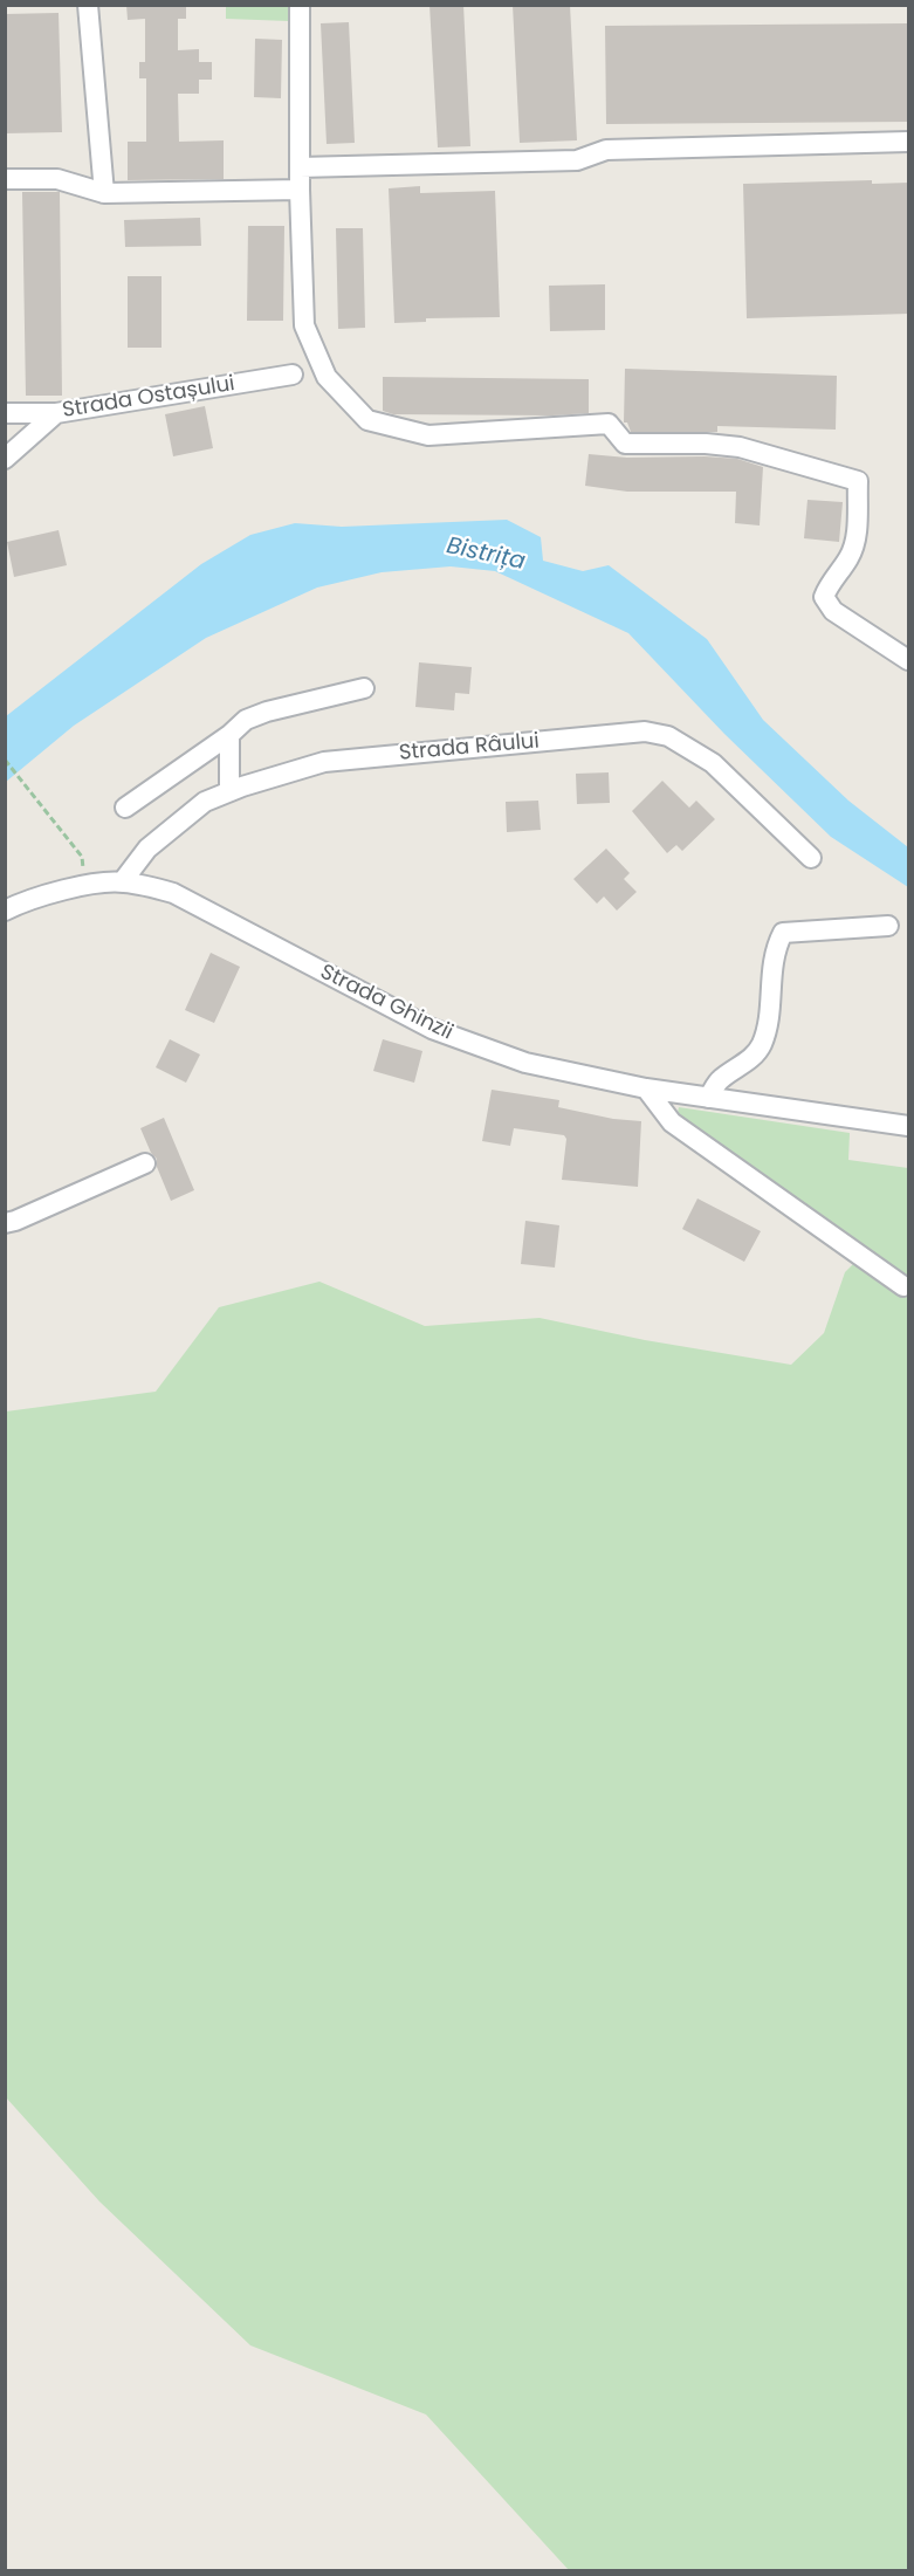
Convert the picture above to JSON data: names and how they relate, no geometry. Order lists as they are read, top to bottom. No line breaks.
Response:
{"streets":{"street":["Strada Ostașului","Strada Râului","Strada Ghinzii"]},"crossings":[["Strada Râului","Strada Ghinzii"]],"water":["Bistrița"]}
